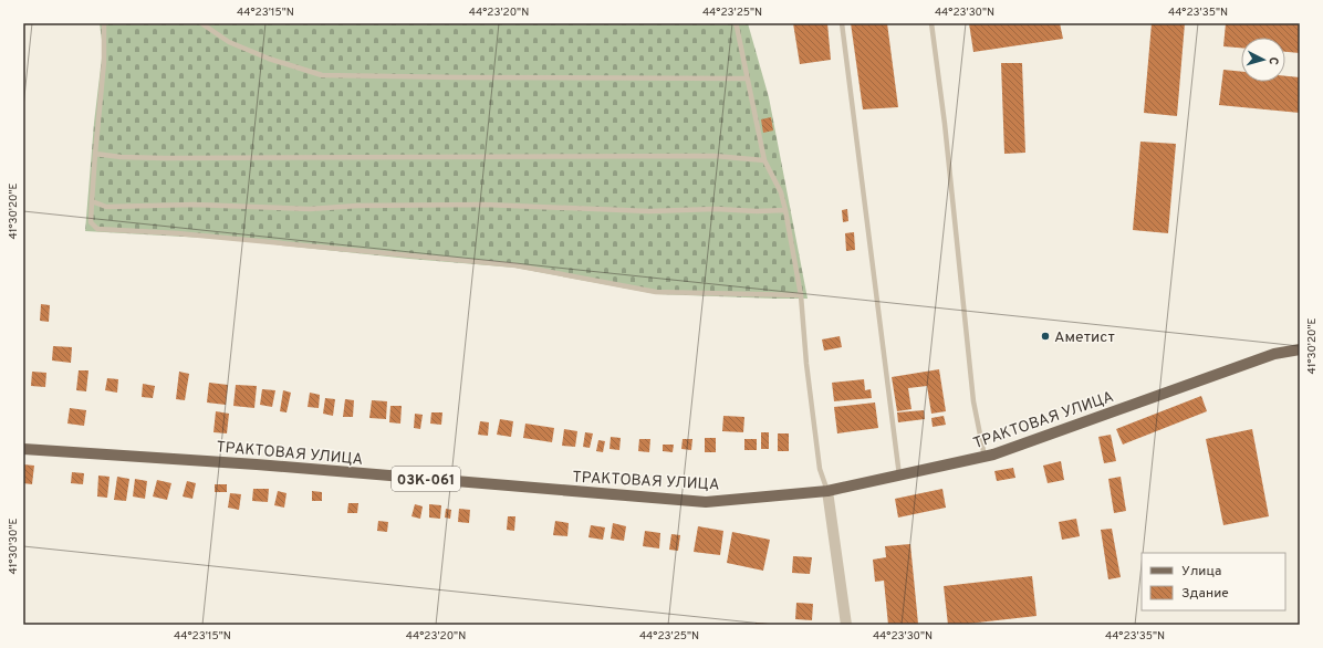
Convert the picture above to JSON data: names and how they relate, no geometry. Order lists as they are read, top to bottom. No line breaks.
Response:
{"streets":{"main road":["ТРАКТОВАЯ УЛИЦА","03К-061"]},"places":["Аметист"],"legend":["Улица","Здание"],"north":"right","coordinates":["44°23'15\"N","44°23'20\"N","44°23'25\"N","44°23'30\"N","44°23'35\"N","41°30'20\"E","41°30'30\"E"]}
